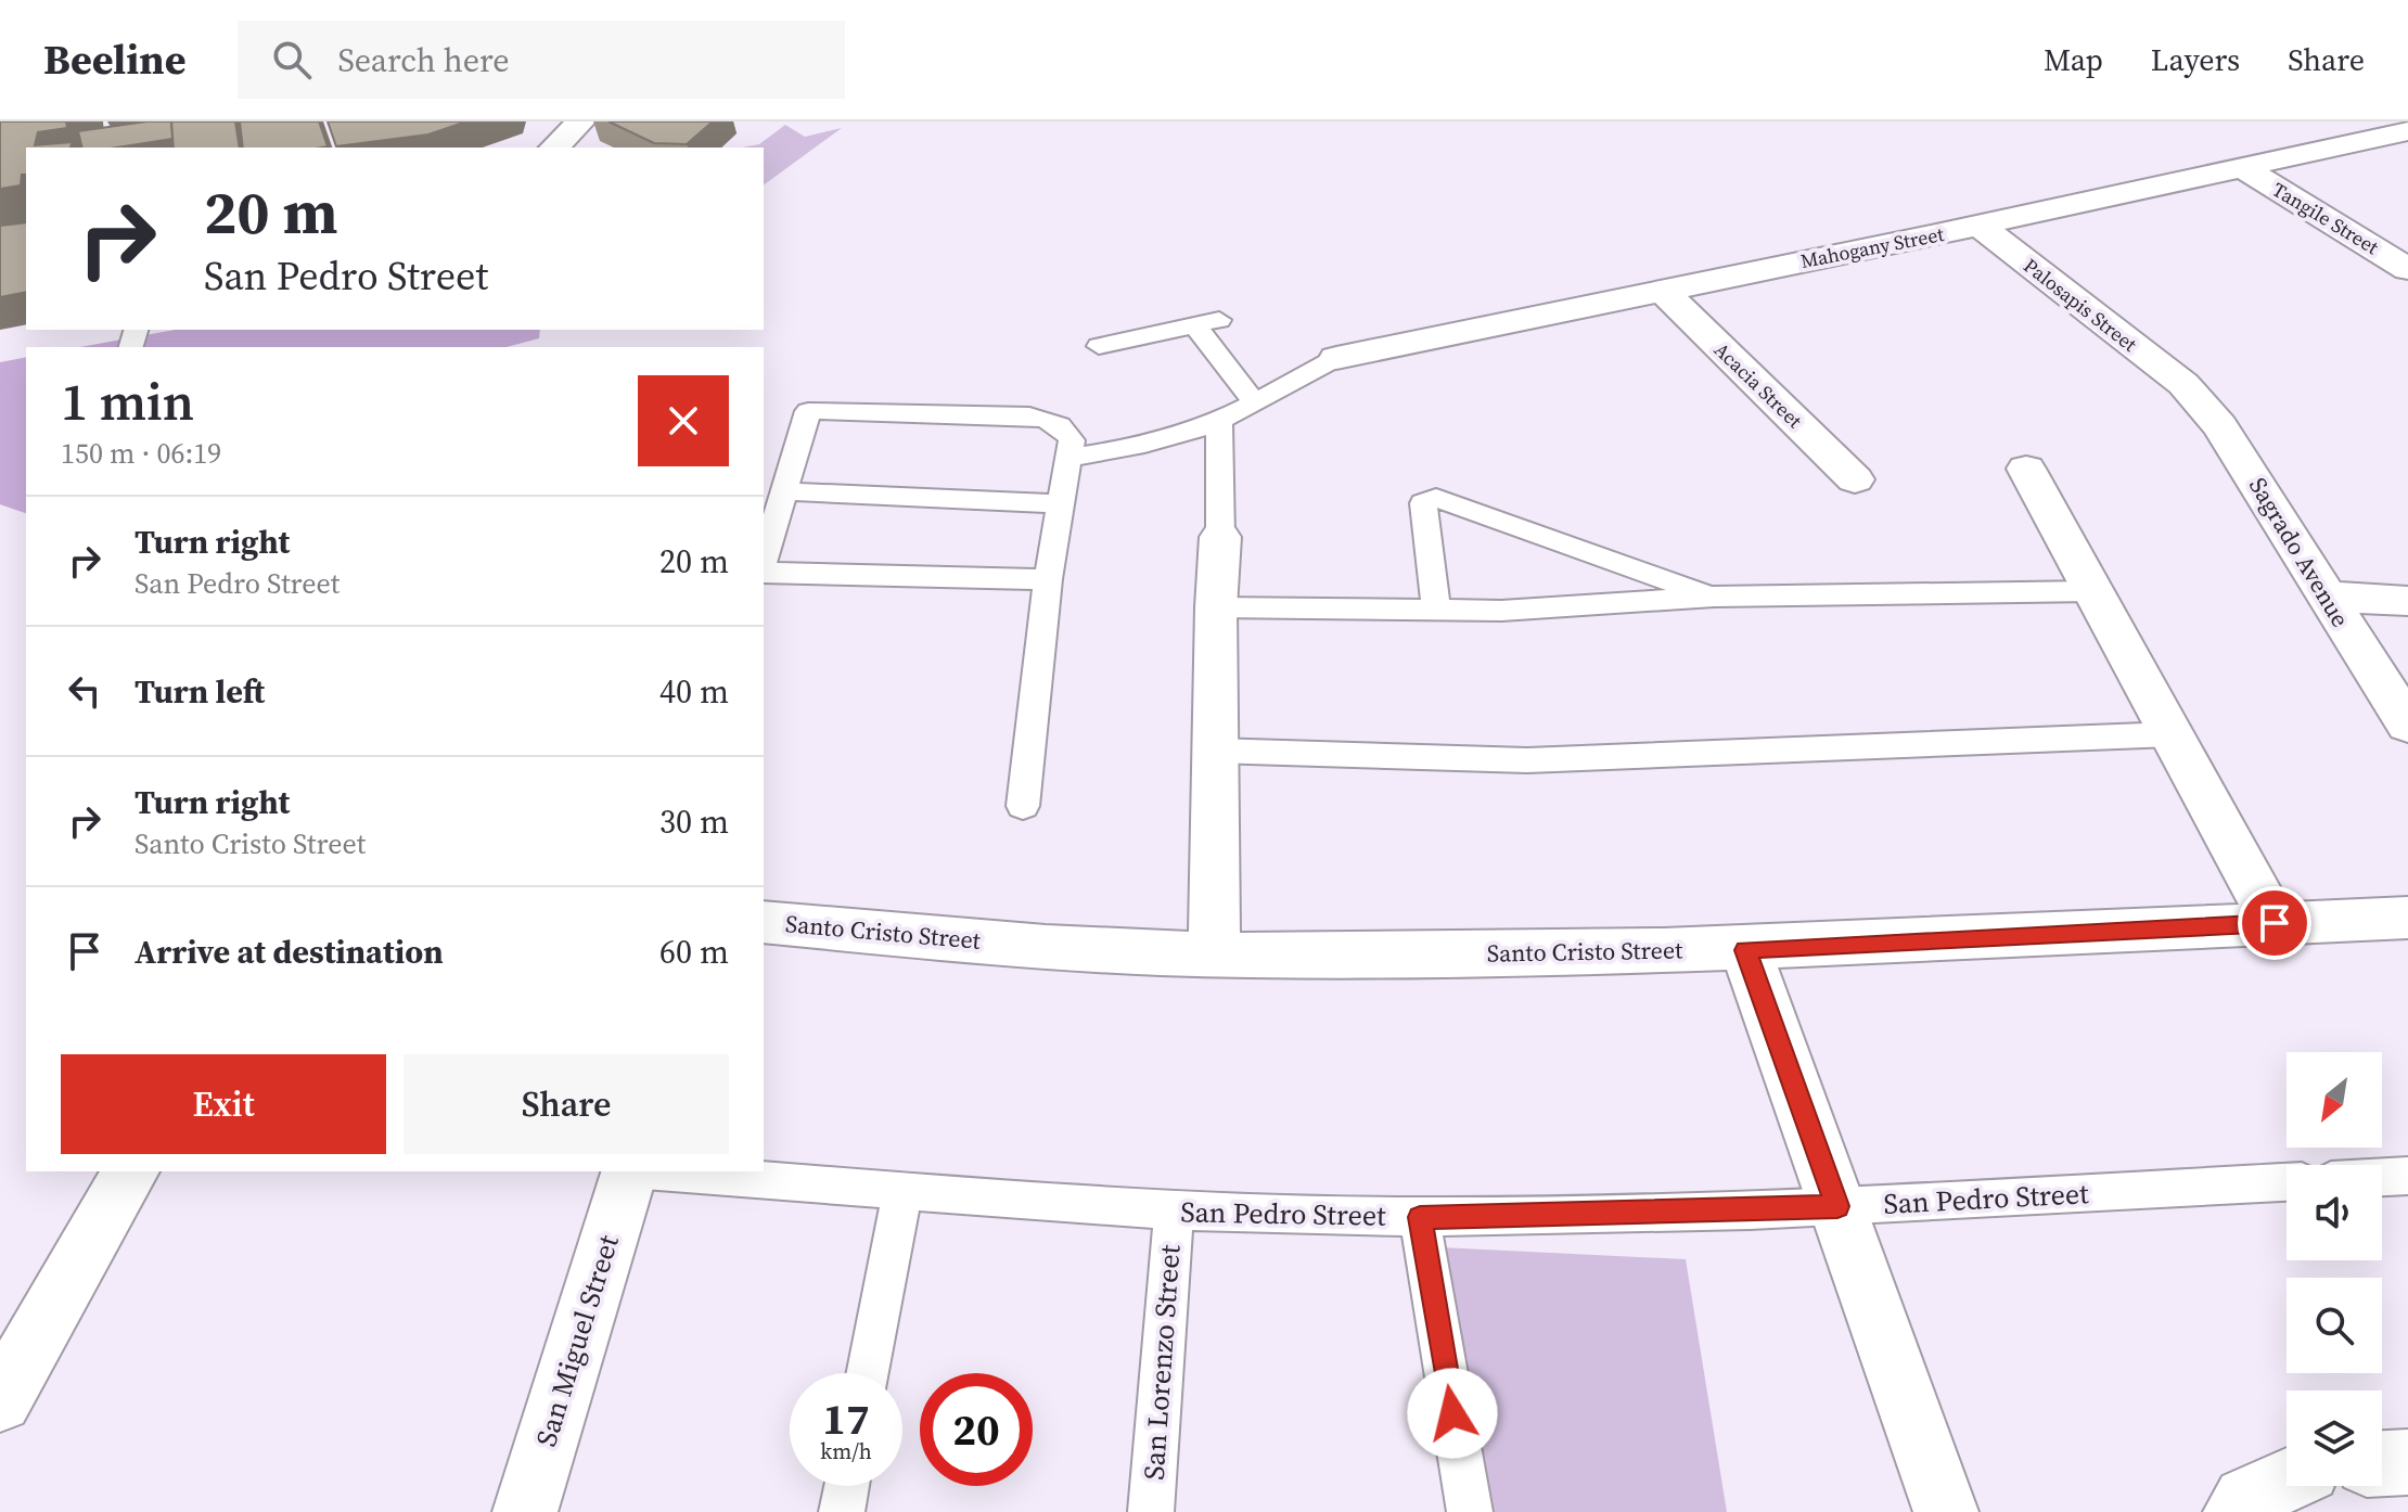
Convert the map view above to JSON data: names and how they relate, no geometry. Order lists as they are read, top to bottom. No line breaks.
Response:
{"streets":{"street":["Tangile Street","Mahogany Street","Palosapis Street","Acacia Street","Sagrado Avenue","Santo Cristo Street","San Miguel Street"],"lane":["San Pedro Street","San Lorenzo Street"]},"crossings":[["Tangile Street","Mahogany Street"],["Mahogany Street","Palosapis Street"],["Mahogany Street","Acacia Street"],["Palosapis Street","Sagrado Avenue"],["San Pedro Street","San Lorenzo Street"]],"north":"bottom left","page":{"header":"Beeline","search":"Search here","nav":["Map","Layers","Share"],"turn":["20 m","San Pedro Street"],"heading":["1 min","150 m · 06:19"],"list":[{"name":"Turn right","note":"San Pedro Street","value":"20 m"},{"name":"Turn left","value":"40 m"},{"name":"Turn right","note":"Santo Cristo Street","value":"30 m"},{"name":"Arrive at destination","value":"60 m"}],"buttons":["Exit","Share"],"speed":"17 km/h","limit":"20"}}
